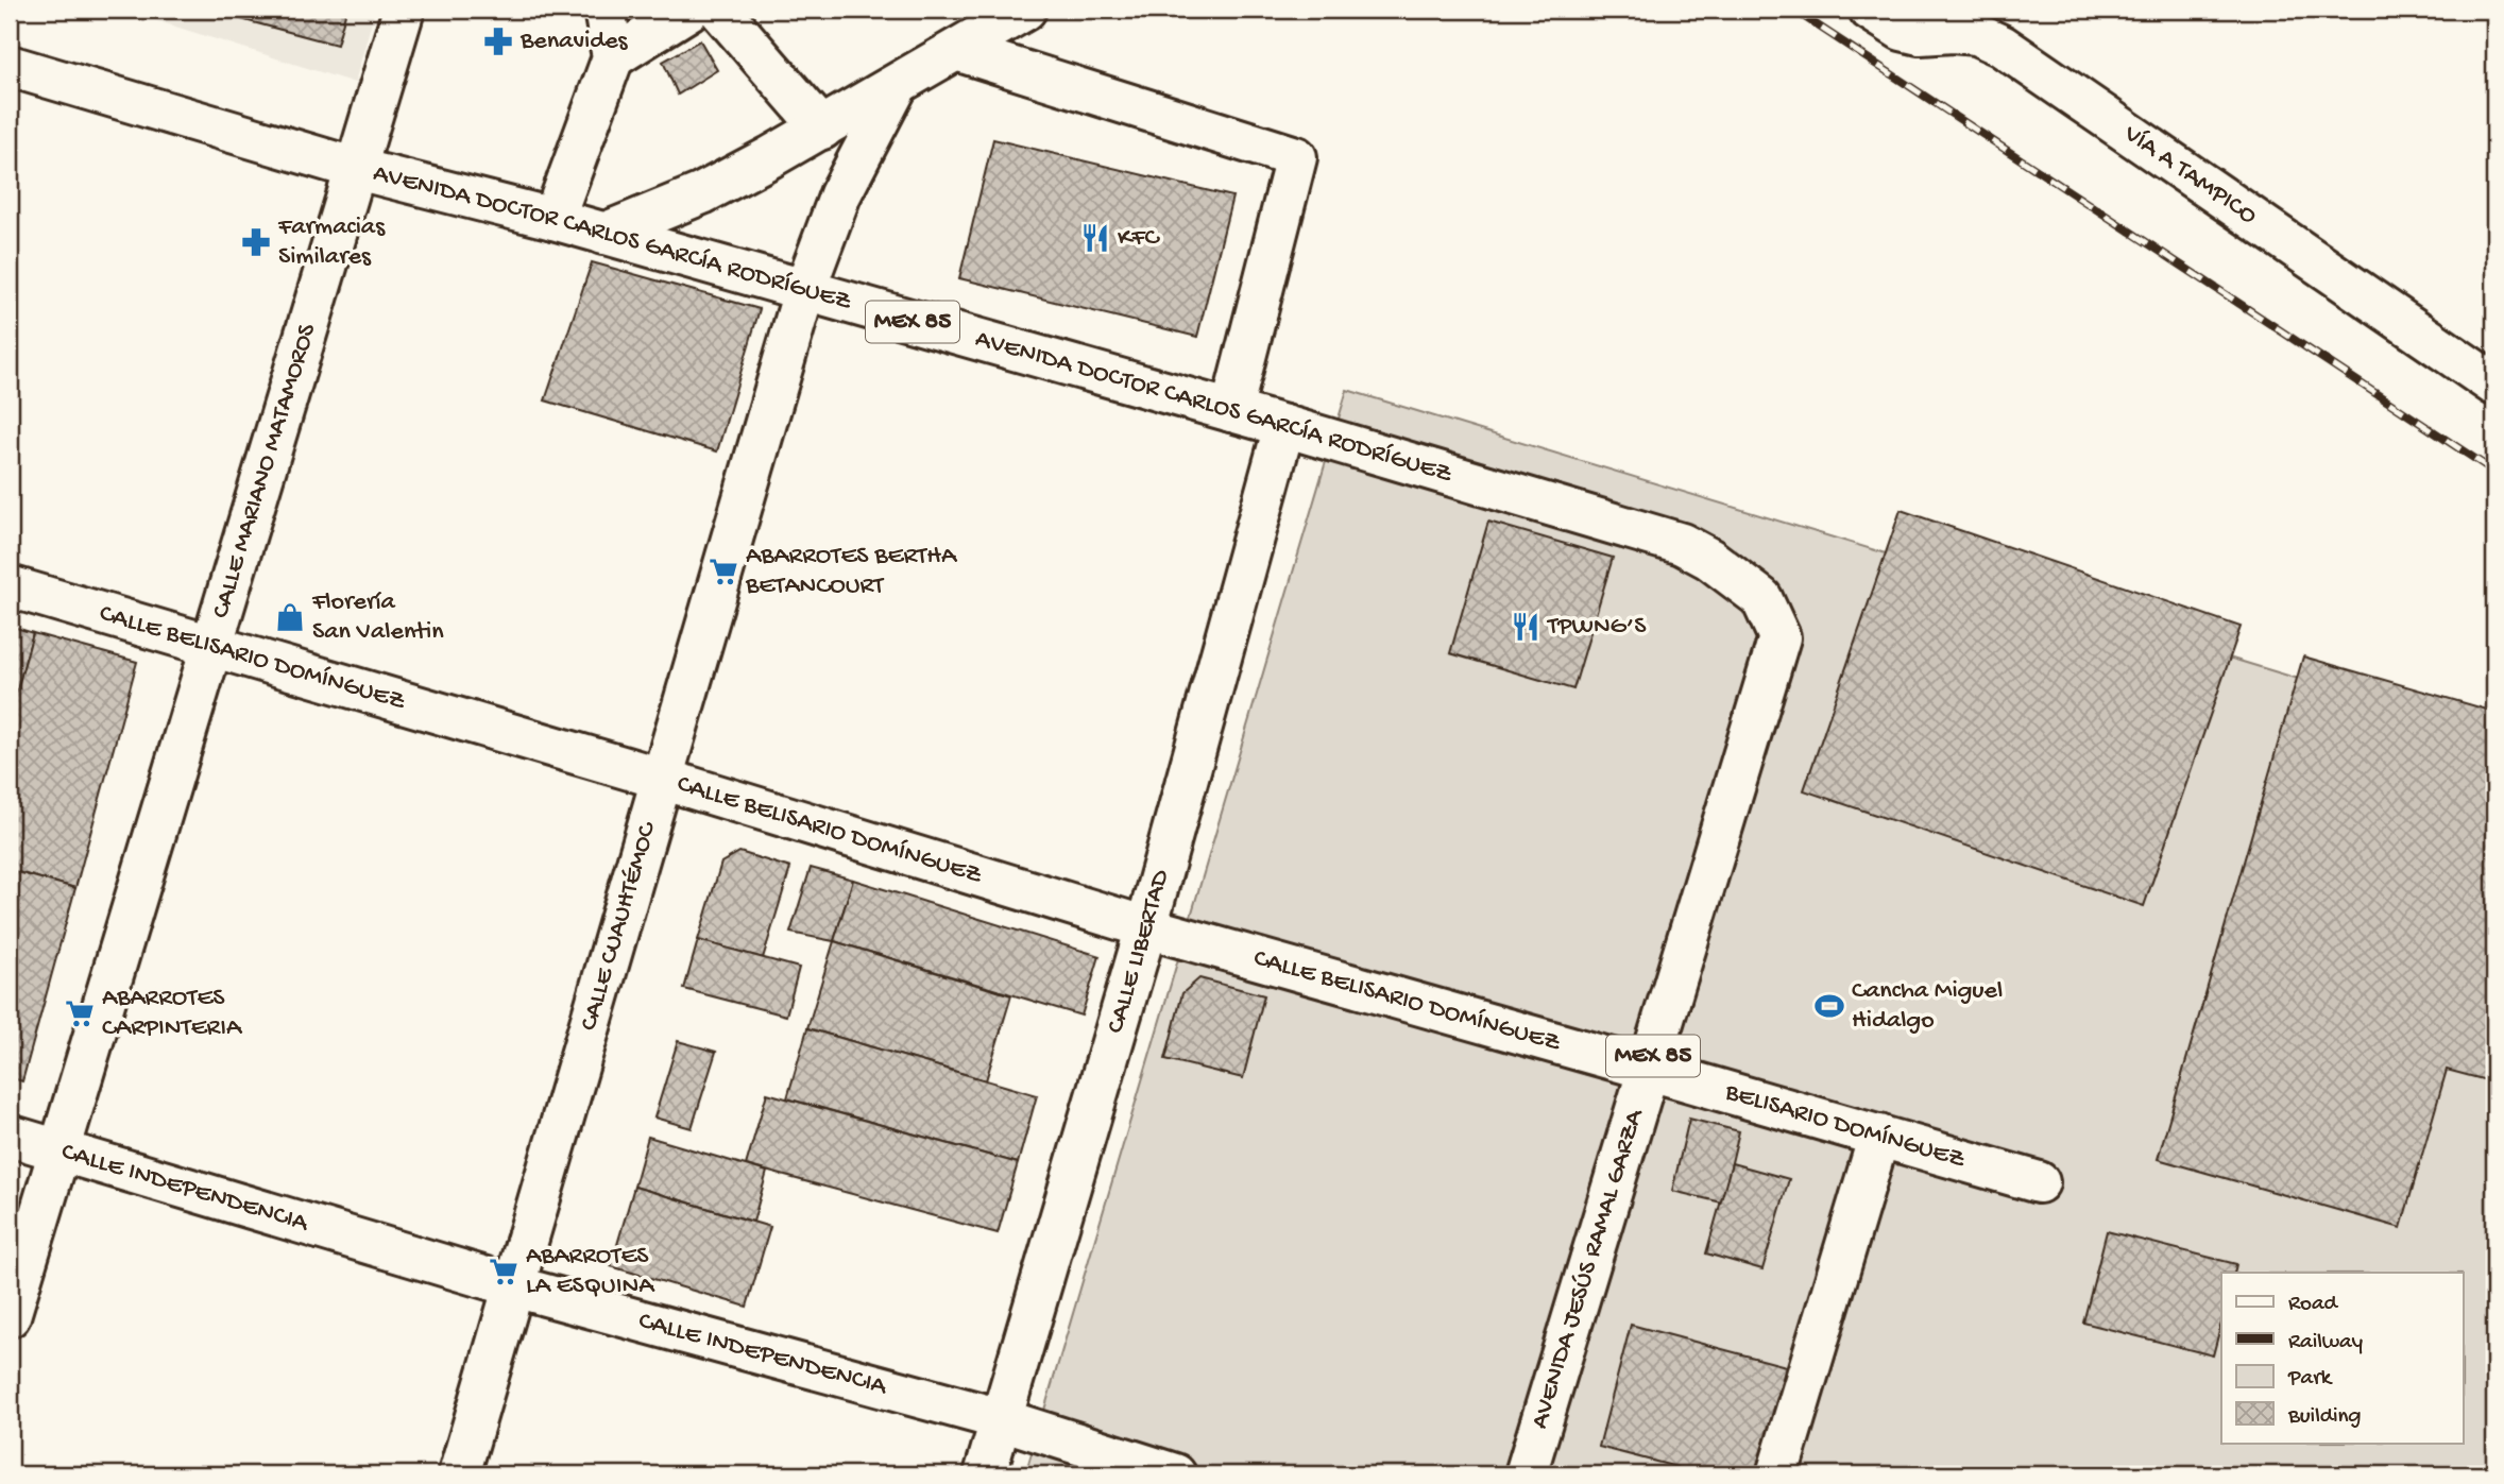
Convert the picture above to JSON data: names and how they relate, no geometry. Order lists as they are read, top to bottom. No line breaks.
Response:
{"streets":{"street":["VÍA A TAMPICO","AVENIDA DOCTOR CARLOS GARCÍA RODRÍGUEZ","MEX 85","CALLE MARIANO MATAMOROS","CALLE BELISARIO DOMÍNGUEZ","CALLE CUAUHTÉMOC","CALLE LIBERTAD","BELISARIO DOMÍNGUEZ","CALLE INDEPENDENCIA","AVENIDA JESÚS RAMAL GARZA"]},"crossings":[["AVENIDA DOCTOR CARLOS GARCÍA RODRÍGUEZ","CALLE MARIANO MATAMOROS"],["AVENIDA DOCTOR CARLOS GARCÍA RODRÍGUEZ","CALLE CUAUHTÉMOC"],["AVENIDA DOCTOR CARLOS GARCÍA RODRÍGUEZ","CALLE LIBERTAD"],["AVENIDA DOCTOR CARLOS GARCÍA RODRÍGUEZ","AVENIDA JESÚS RAMAL GARZA"],["CALLE MARIANO MATAMOROS","CALLE BELISARIO DOMÍNGUEZ"],["CALLE MARIANO MATAMOROS","CALLE INDEPENDENCIA"],["CALLE BELISARIO DOMÍNGUEZ","CALLE CUAUHTÉMOC"],["CALLE BELISARIO DOMÍNGUEZ","CALLE LIBERTAD"],["CALLE BELISARIO DOMÍNGUEZ","BELISARIO DOMÍNGUEZ"],["CALLE BELISARIO DOMÍNGUEZ","AVENIDA JESÚS RAMAL GARZA"],["CALLE CUAUHTÉMOC","CALLE INDEPENDENCIA"],["CALLE LIBERTAD","CALLE INDEPENDENCIA"],["BELISARIO DOMÍNGUEZ","AVENIDA JESÚS RAMAL GARZA"]],"places":{"pharmacy":["Benavides","Farmacias Similares"],"restaurant":["KFC","TPWNG’S"],"supermarket":["ABARROTES BERTHA BETANCOURT","ABARROTES CARPINTERIA","ABARROTES LA ESQUINA"],"shop":["Florería San Valentin"],"sports":["Cancha Miguel Hidalgo"]},"legend":["Road","Railway","Park","Building"]}
